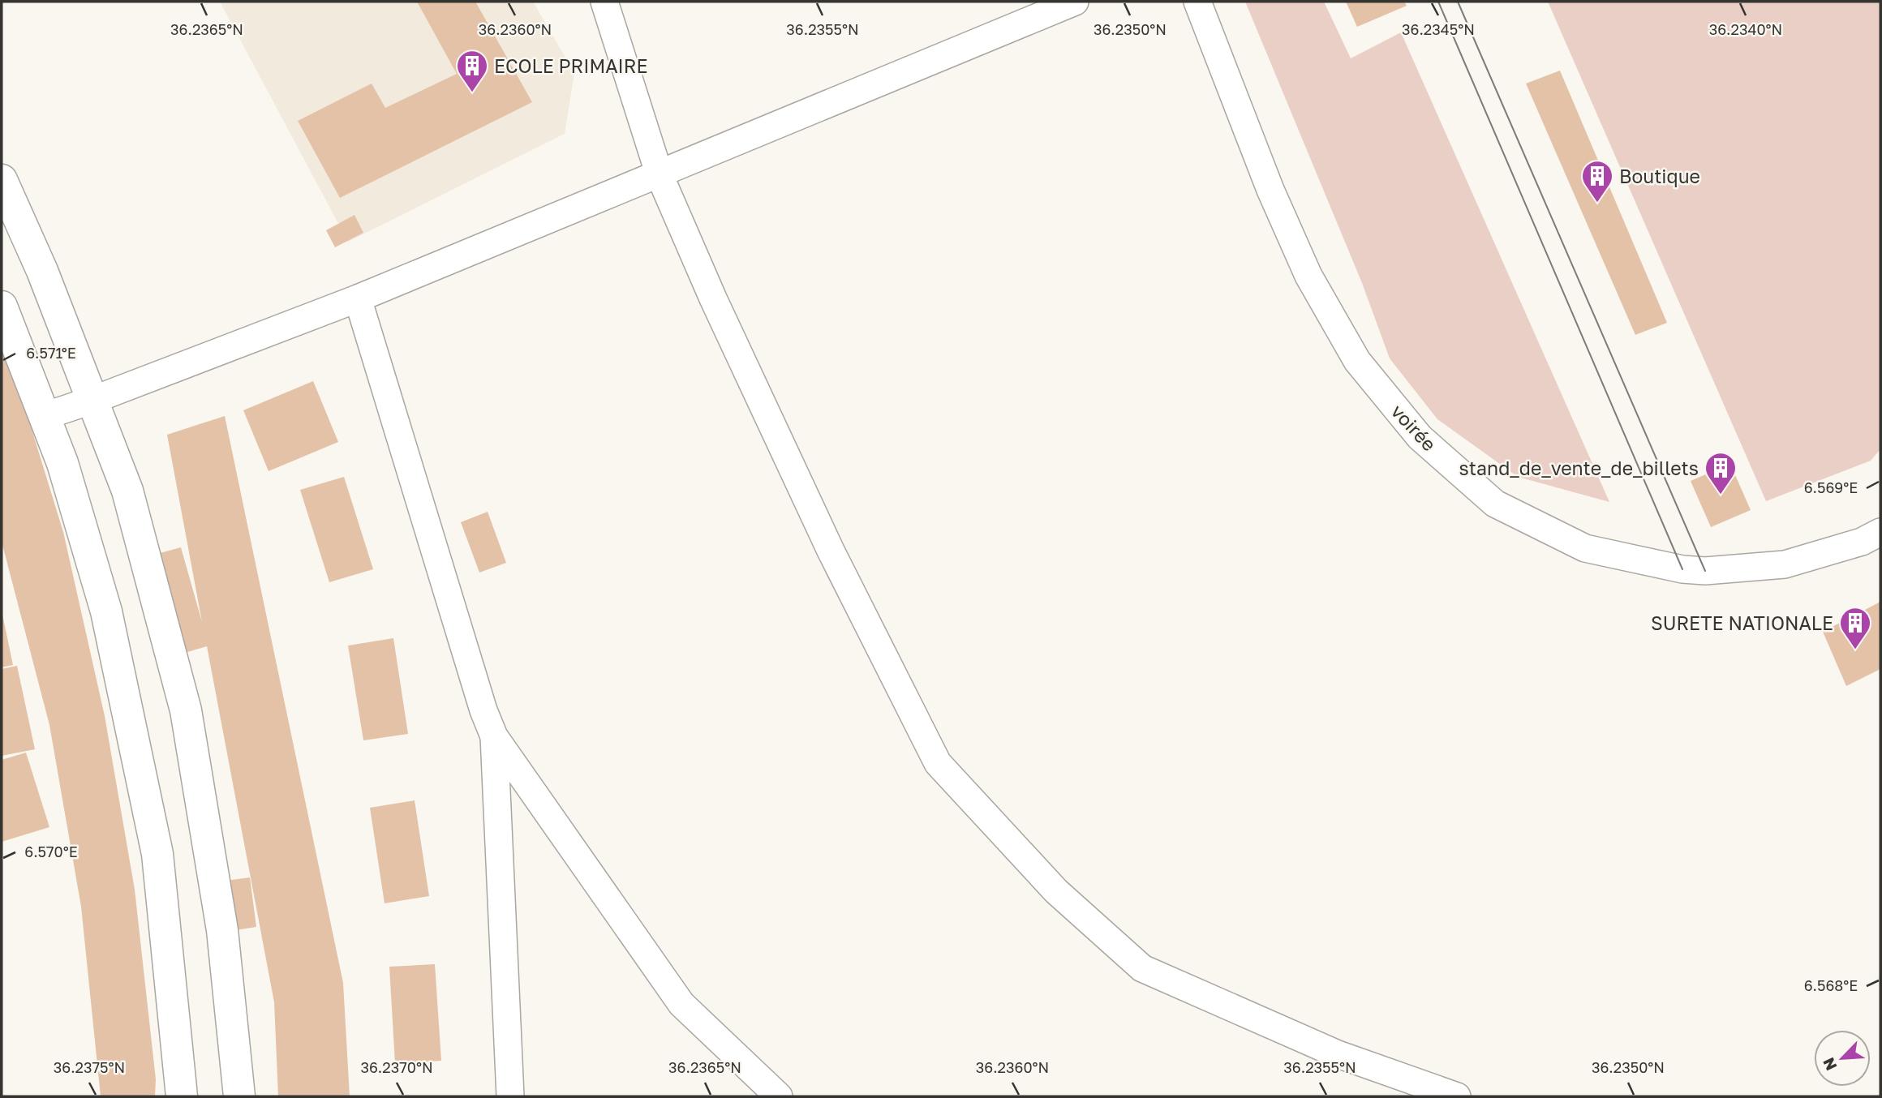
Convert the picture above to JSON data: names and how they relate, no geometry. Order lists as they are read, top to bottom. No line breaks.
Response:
{"streets":{"street":["voirée"]},"places":{"building":["ECOLE PRIMAIRE","Boutique","stand_de_vente_de_billets","SURETE NATIONALE"]},"north":"bottom left","coordinates":["36.2365°N","36.2355°N","36.2350°N","36.2340°N","36.2360°N","36.2345°N","6.571°E","6.569°E","6.570°E","6.568°E","36.2375°N","36.2370°N"]}
